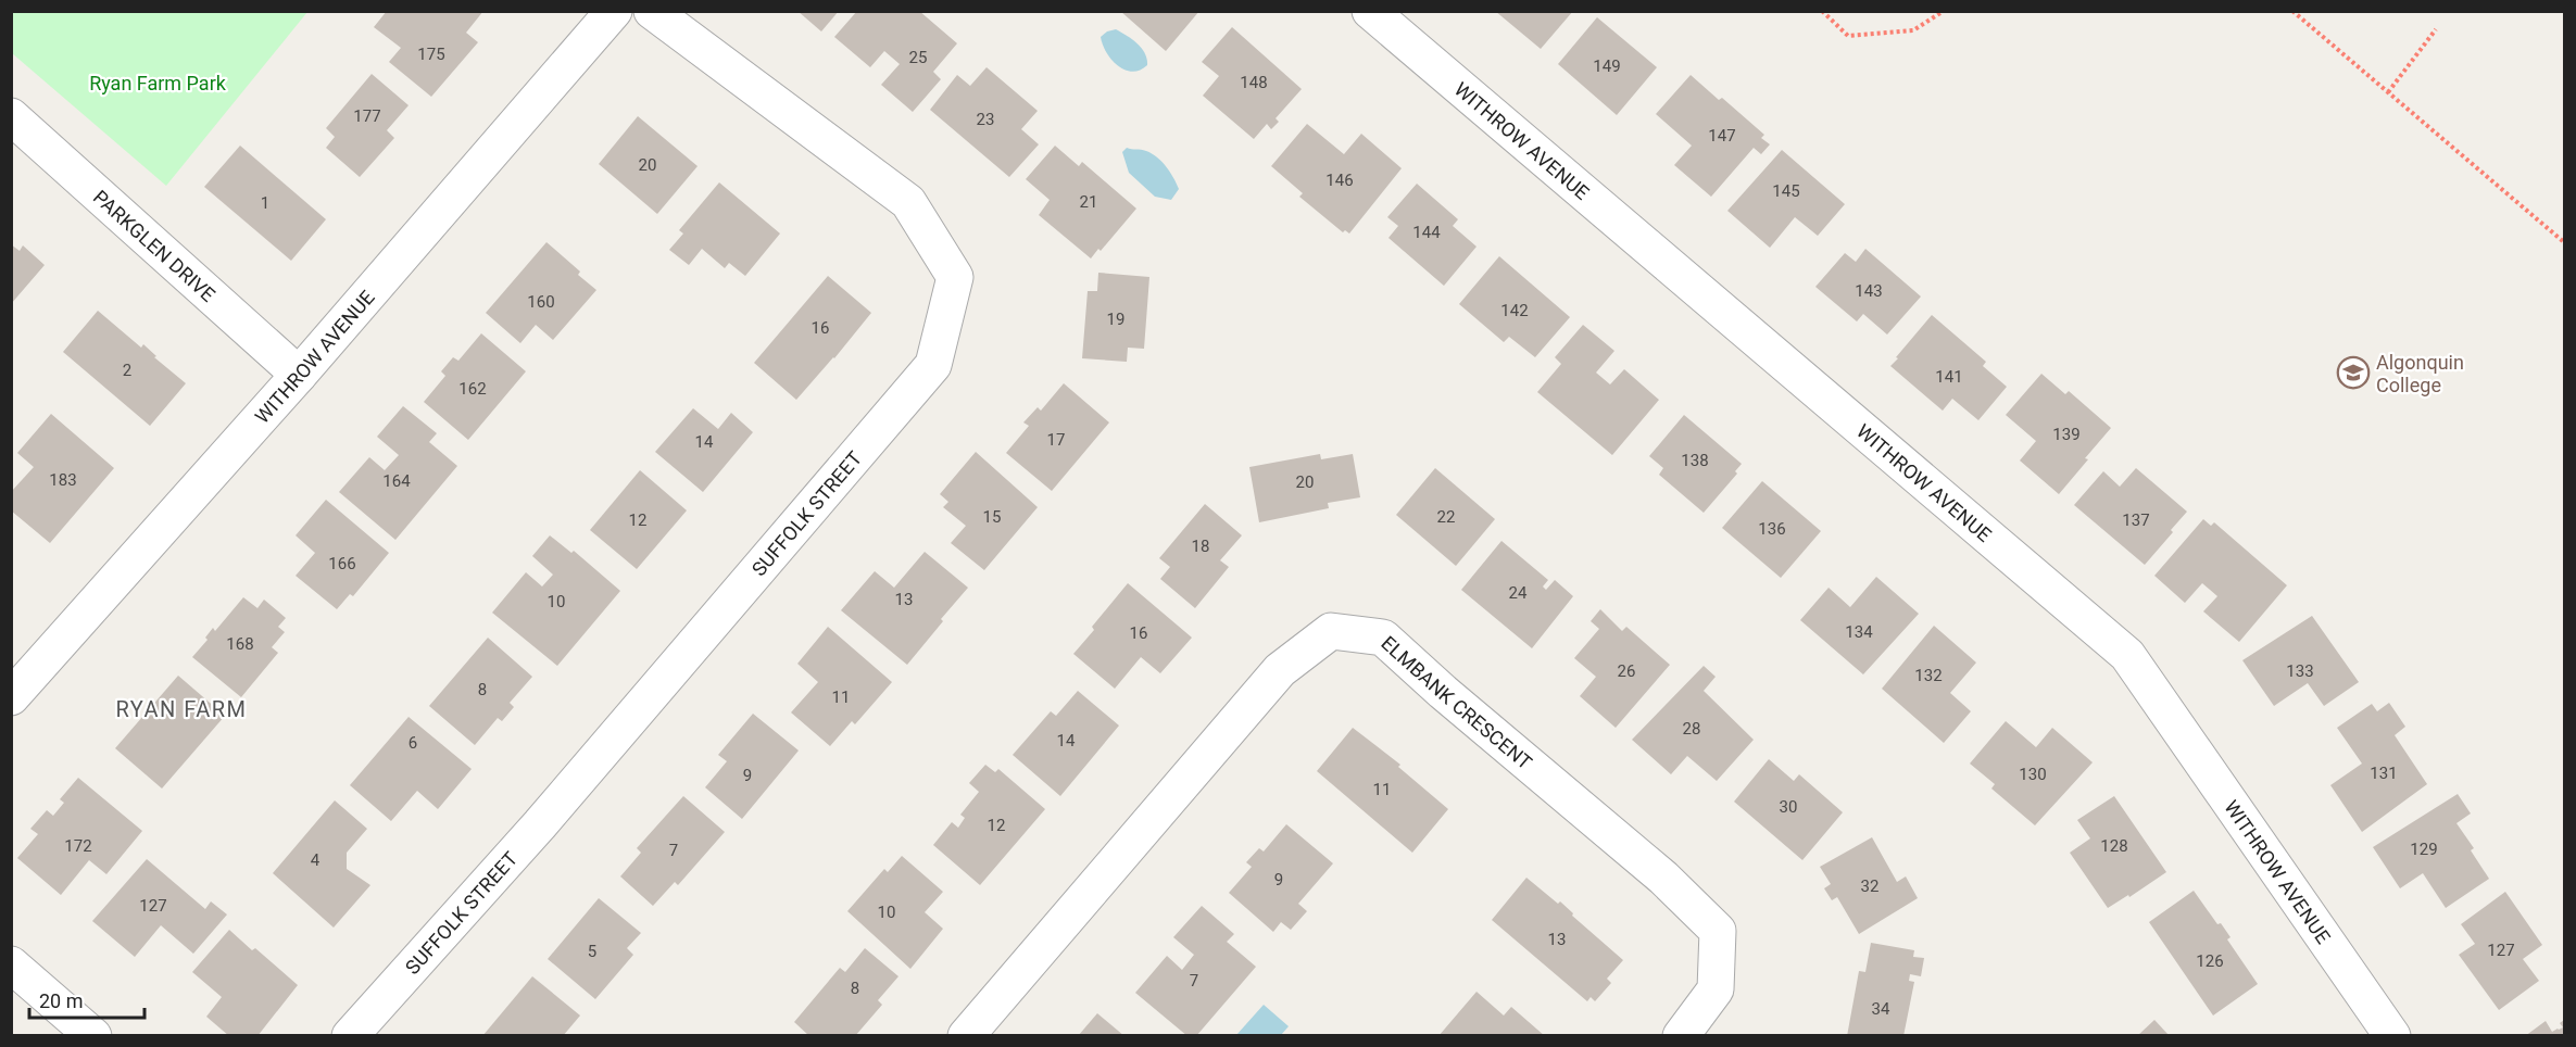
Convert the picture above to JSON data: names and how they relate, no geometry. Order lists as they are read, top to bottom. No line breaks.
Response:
{"streets":{"street":["WITHROW AVENUE","PARKGLEN DRIVE","SUFFOLK STREET","ELMBANK CRESCENT"]},"crossings":[["WITHROW AVENUE","PARKGLEN DRIVE"]],"districts":["RYAN FARM"],"parks":["Ryan Farm Park"],"places":{"school or university":["Algonquin College"]},"house_numbers":["175","25","149","148","177","23","147","20","146","145","21","1","144","143","160","142","19","16","2","141","162","139","17","14","138","183","164","20","15","22","12","137","136","18","166","24","13","10","134","16","168","26","133","132","8","11","28","14","6","131","130","9","11","30","12","172","128","129","7","4","9","32","127","10","13","127","5","126","7","8","34"],"scale_bar":"20 m"}
